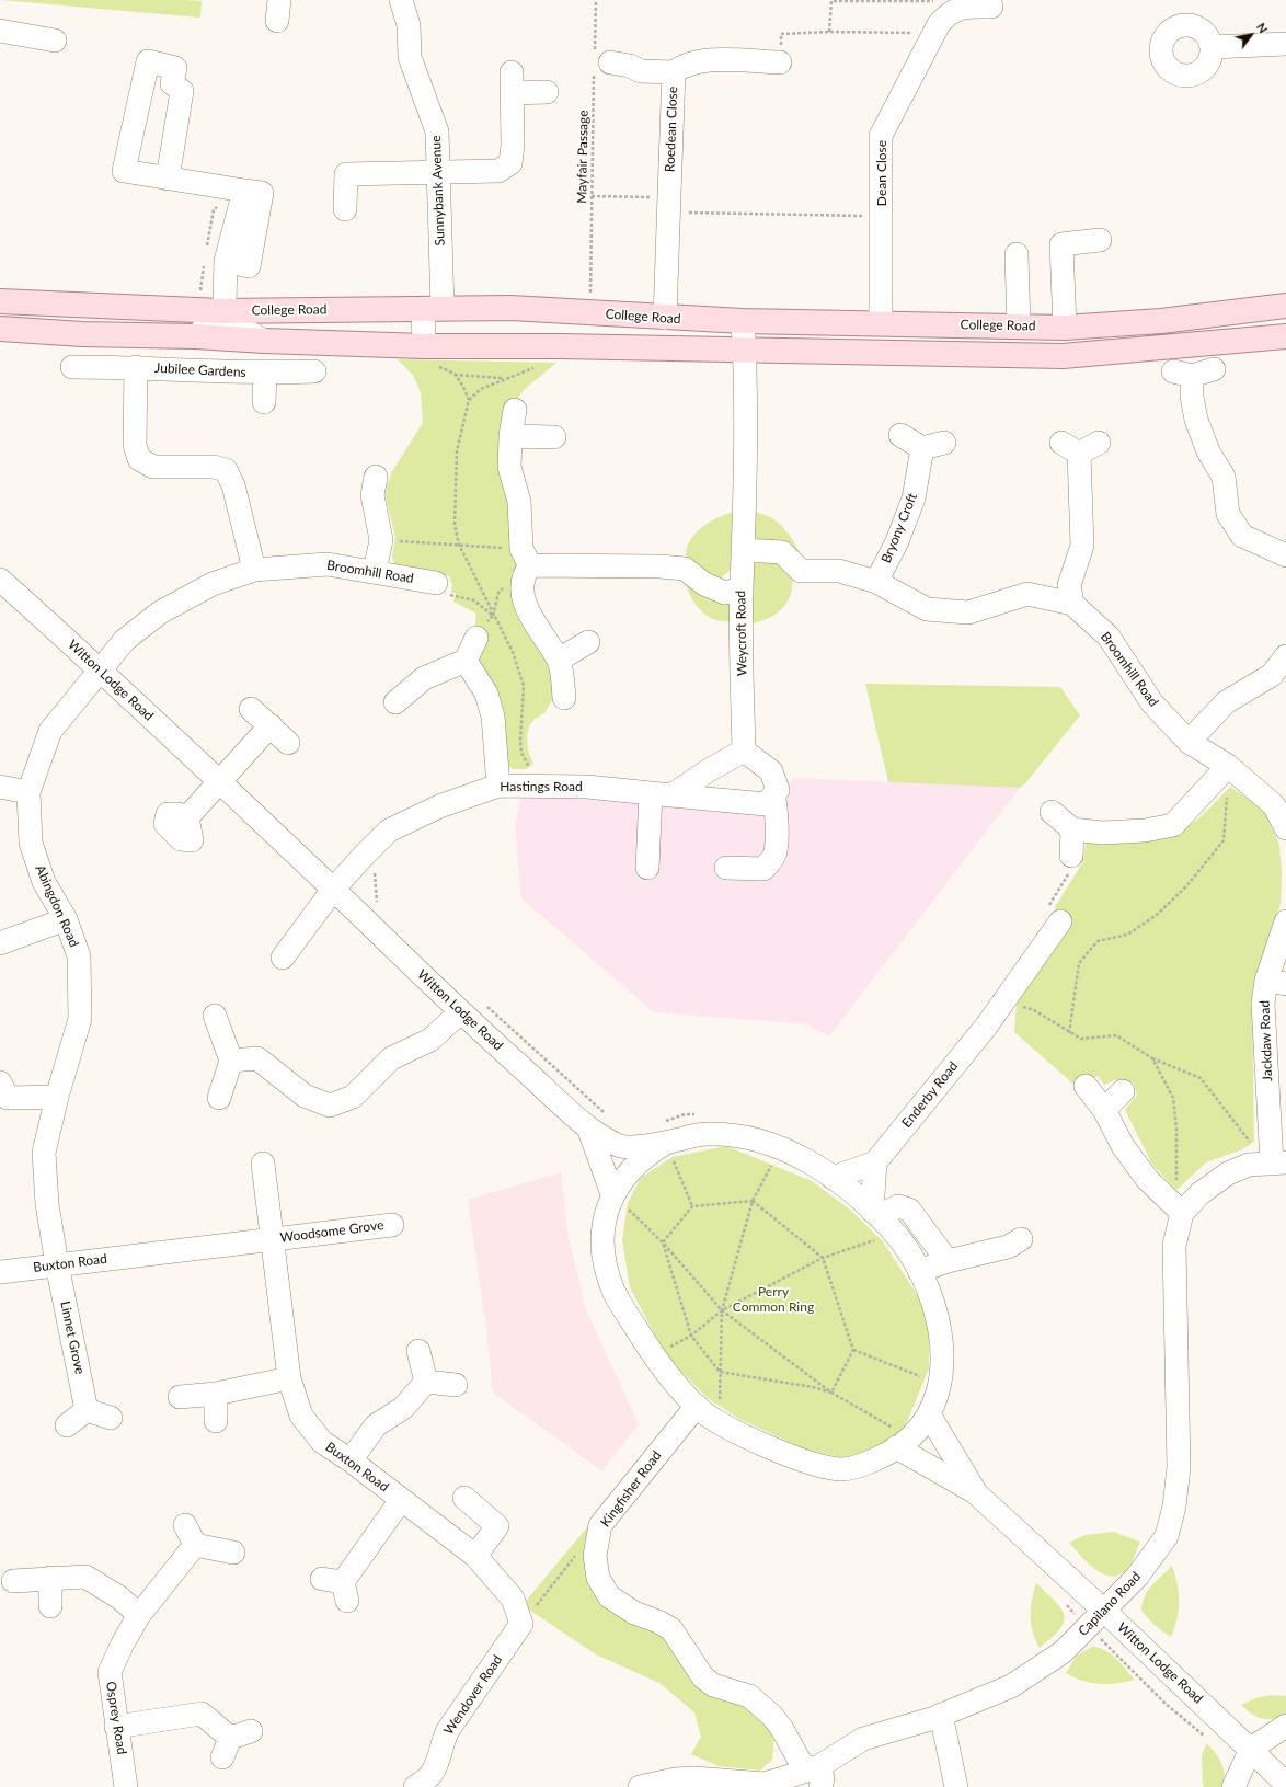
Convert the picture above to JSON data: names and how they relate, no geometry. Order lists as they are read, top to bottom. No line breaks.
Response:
{"streets":{"main road":["College Road"],"street":["Roedean Close","Dean Close","Sunnybank Avenue","Jubilee Gardens","Bryony Croft","Broomhill Road","Weycroft Road","Witton Lodge Road","Hastings Road","Abingdon Road","Jackdaw Road","Enderby Road","Woodsome Grove","Buxton Road","Linnet Grove","Kingfisher Road","Capilano Road","Wendover Road","Osprey Road"],"path":["Mayfair Passage"]},"crossings":[["Roedean Close","College Road"],["Mayfair Passage","College Road"],["Dean Close","College Road"],["Sunnybank Avenue","College Road"],["College Road","Weycroft Road"],["Jubilee Gardens","Broomhill Road"],["Bryony Croft","Broomhill Road"],["Broomhill Road","Weycroft Road"],["Broomhill Road","Witton Lodge Road"],["Broomhill Road","Abingdon Road"],["Witton Lodge Road","Hastings Road"],["Witton Lodge Road","Abingdon Road"],["Witton Lodge Road","Kingfisher Road"],["Witton Lodge Road","Capilano Road"],["Abingdon Road","Buxton Road"],["Abingdon Road","Linnet Grove"],["Woodsome Grove","Buxton Road"],["Buxton Road","Linnet Grove"],["Buxton Road","Wendover Road"],["Kingfisher Road","Capilano Road"]],"parks":["Perry Common Ring"],"north":"top right"}
